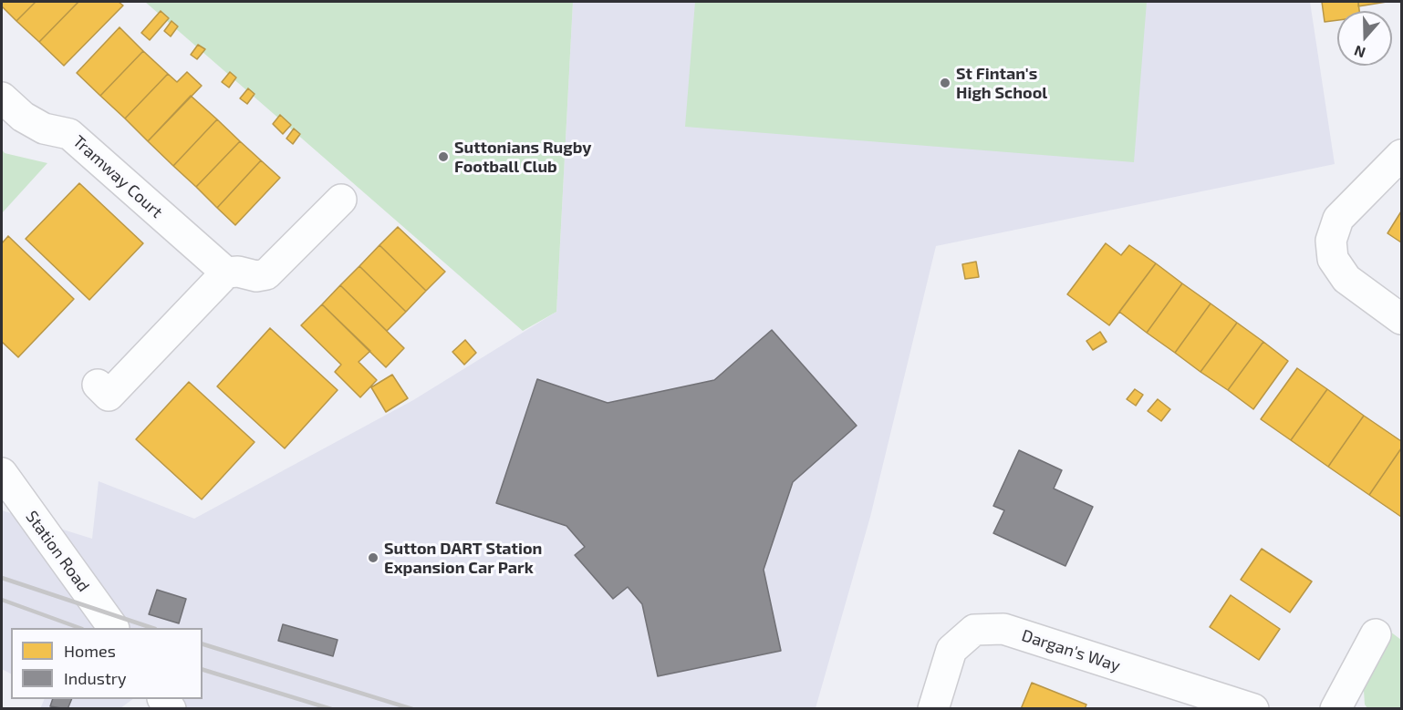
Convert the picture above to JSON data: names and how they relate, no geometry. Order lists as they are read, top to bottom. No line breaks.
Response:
{"streets":{"street":["Tramway Court","Station Road","Dargan's Way"]},"places":["St Fintan's High School","Suttonians Rugby Football Club","Sutton DART Station Expansion Car Park"],"legend":["Homes","Industry"],"north":"bottom"}
